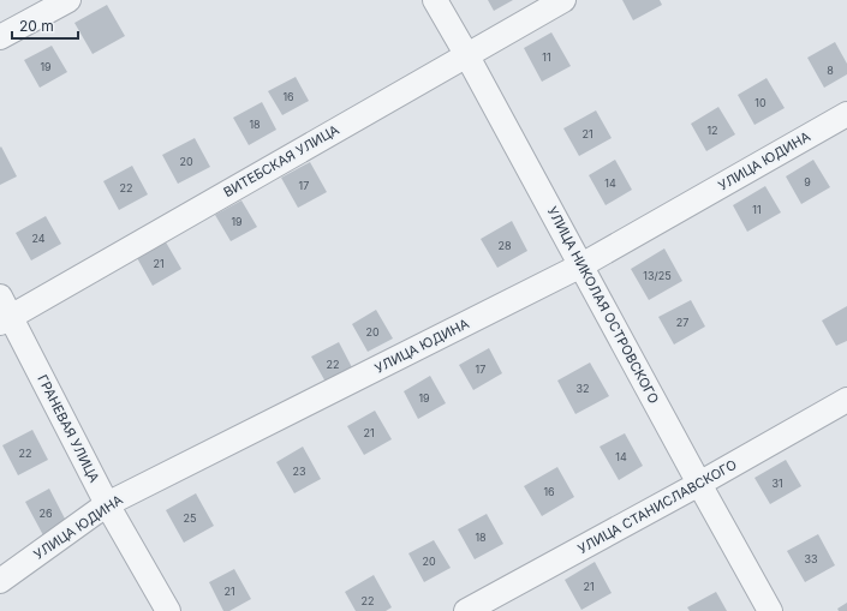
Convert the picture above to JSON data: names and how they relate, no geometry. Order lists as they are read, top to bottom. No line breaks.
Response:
{"streets":{"street":["ВИТЕБСКАЯ УЛИЦА","УЛИЦА ЮДИНА","УЛИЦА НИКОЛАЯ ОСТРОВСКОГО","ГРАНЕВАЯ УЛИЦА","УЛИЦА СТАНИСЛАВСКОГО"]},"crossings":[["ВИТЕБСКАЯ УЛИЦА","УЛИЦА НИКОЛАЯ ОСТРОВСКОГО"],["ВИТЕБСКАЯ УЛИЦА","ГРАНЕВАЯ УЛИЦА"],["УЛИЦА ЮДИНА","УЛИЦА НИКОЛАЯ ОСТРОВСКОГО"],["УЛИЦА ЮДИНА","ГРАНЕВАЯ УЛИЦА"],["УЛИЦА НИКОЛАЯ ОСТРОВСКОГО","УЛИЦА СТАНИСЛАВСКОГО"]],"house_numbers":["11","19","8","16","10","18","12","21","20","9","14","17","22","11","19","24","28","21","13/25","27","20","22","17","32","19","21","22","14","23","31","16","26","25","18","33","20","21","21","22"],"scale_bar":"20 m"}
